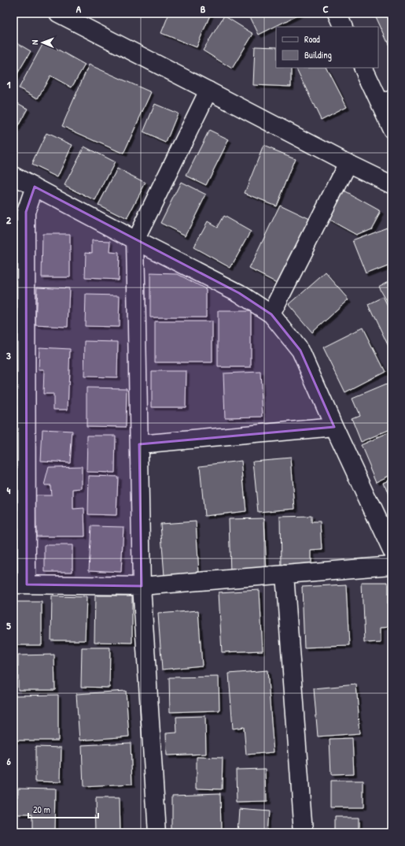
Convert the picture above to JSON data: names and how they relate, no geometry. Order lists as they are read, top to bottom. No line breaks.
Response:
{"legend":["Road","Building"],"scale_bar":"20 m","north":"left","grid":{"columns":["A","B","C"],"rows":["1","2","3","4","5","6"]}}
